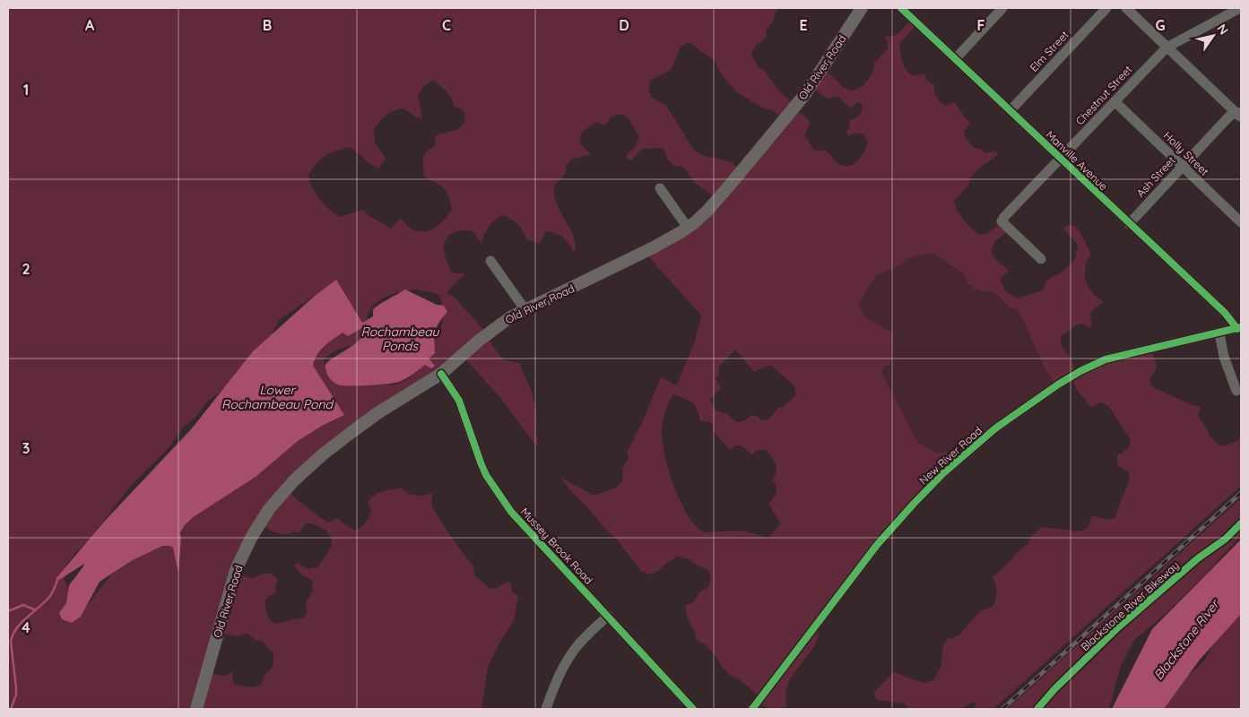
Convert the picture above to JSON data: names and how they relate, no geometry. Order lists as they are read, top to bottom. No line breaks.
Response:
{"streets":{"main road":["Old River Road"],"street":["Elm Street","Chestnut Street","Holly Street","Manville Avenue","Ash Street","New River Road","Mussey Brook Road"],"cycle path":["Blackstone River Bikeway"]},"crossings":[["Elm Street","Manville Avenue"],["Old River Road","Mussey Brook Road"],["Chestnut Street","Holly Street"],["Chestnut Street","Manville Avenue"],["Holly Street","Ash Street"],["Manville Avenue","Ash Street"],["Manville Avenue","New River Road"]],"water":["Rochambeau Ponds","Lower Rochambeau Pond","Blackstone River"],"north":"top right","grid":{"columns":["A","B","C","D","E","F","G"],"rows":["1","2","3","4"]}}
